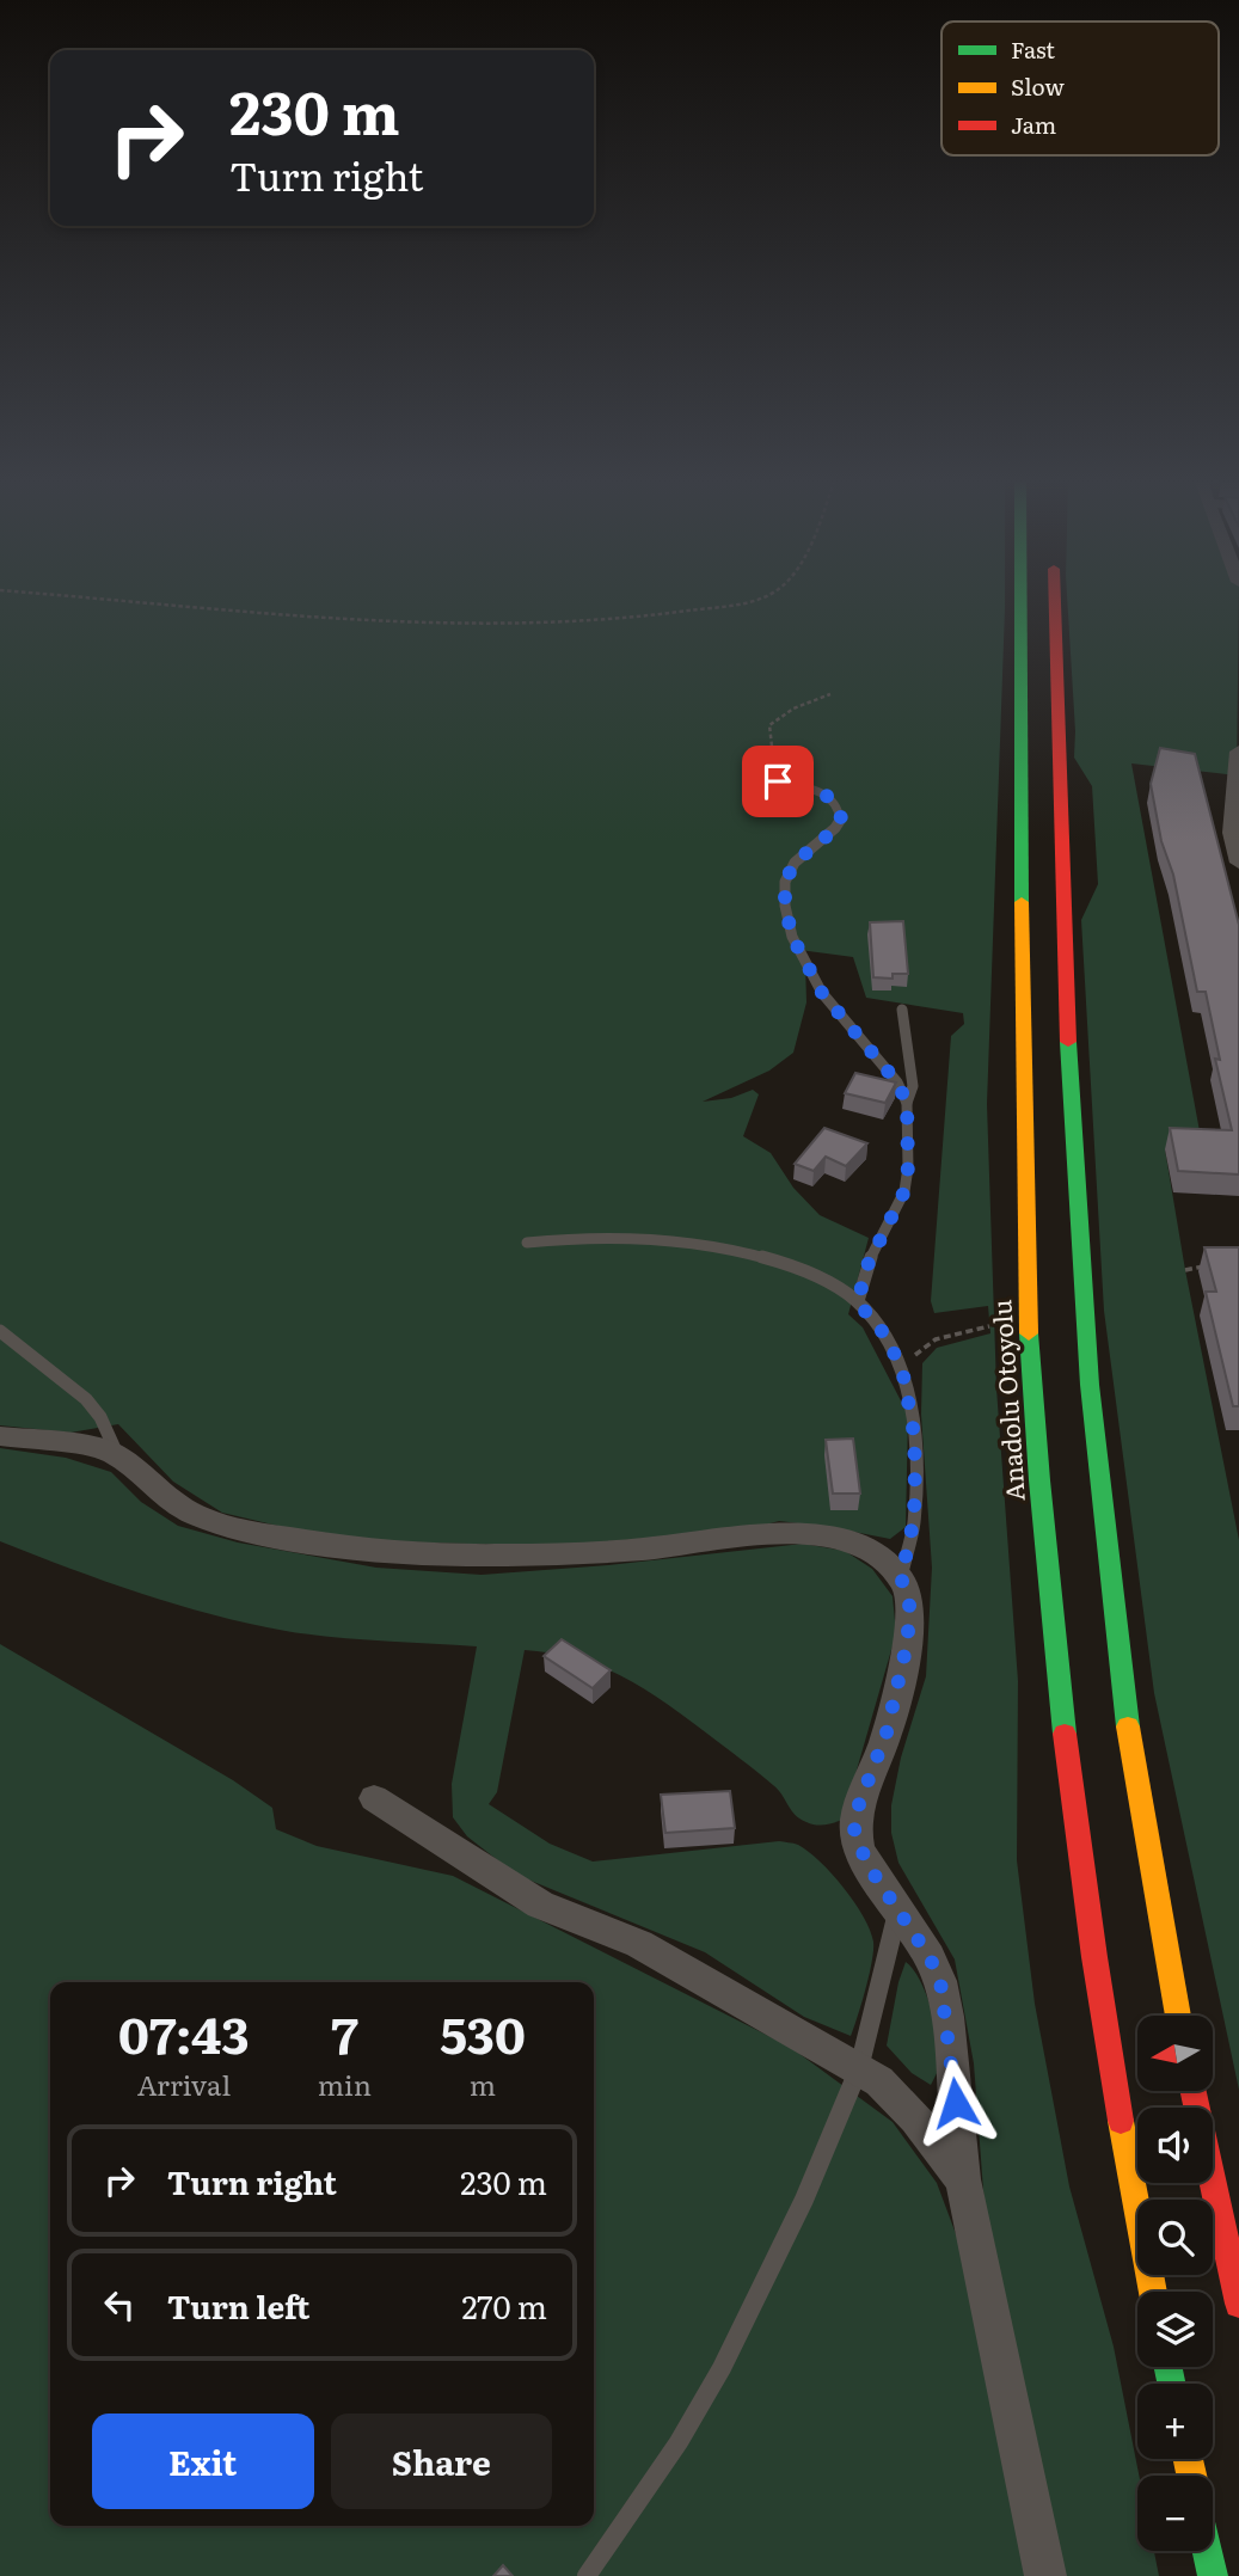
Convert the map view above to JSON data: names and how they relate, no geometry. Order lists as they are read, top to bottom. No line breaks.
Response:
{"streets":{"highway":["Anadolu Otoyolu"]},"legend":["Fast","Slow","Jam"],"north":"left","page":{"turn":["230 m","Turn right"],"eta":["07:43","Arrival","7","min","530","m"],"map_buttons":["+","−"],"list":[{"name":"Turn right","value":"230 m"},{"name":"Turn left","value":"270 m"}],"buttons":["Exit","Share"]}}
